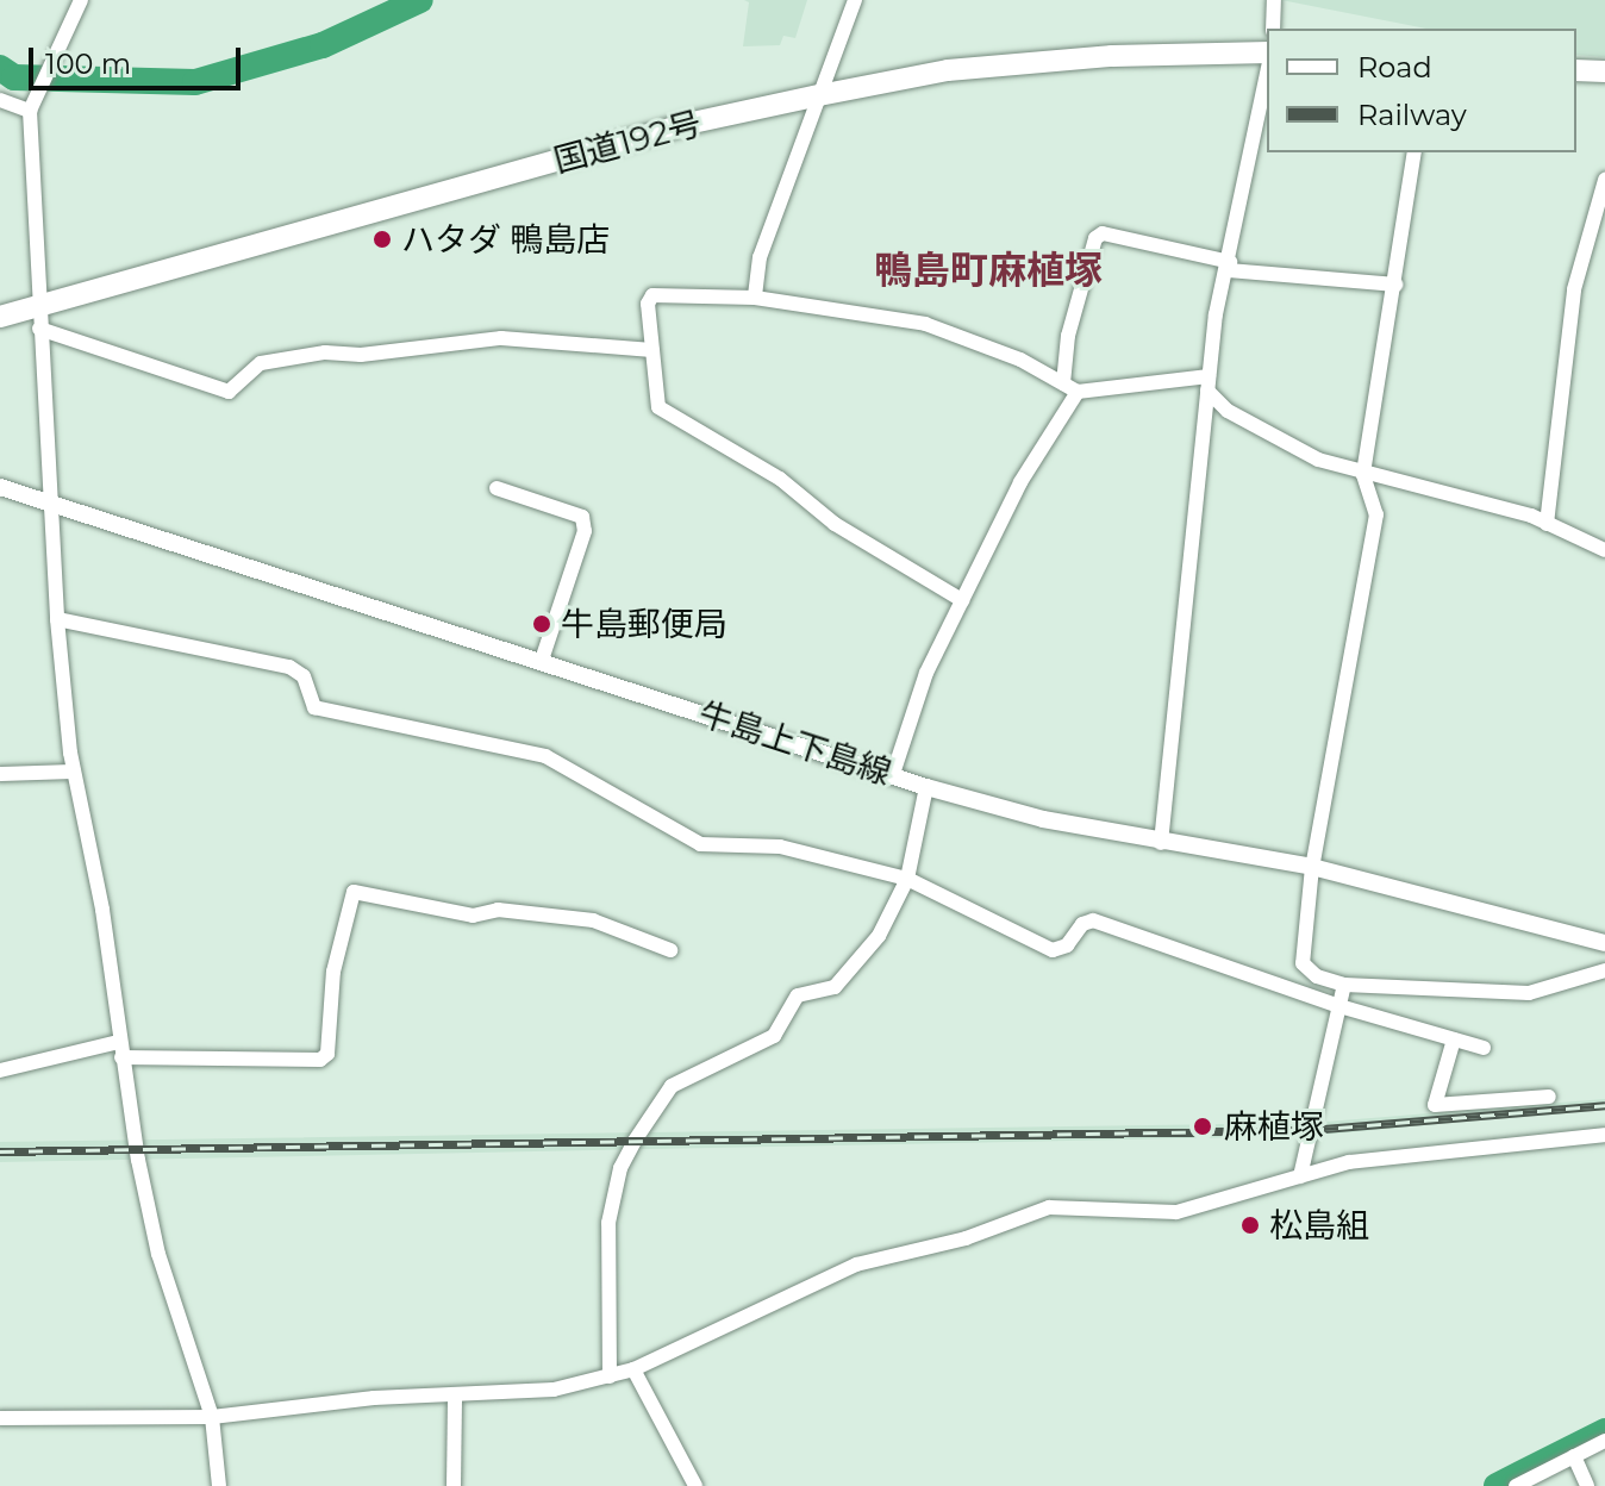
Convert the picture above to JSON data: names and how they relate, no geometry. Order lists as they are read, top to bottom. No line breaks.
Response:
{"streets":{"highway":["国道192号"],"main road":["牛島上下島線"]},"districts":["鴨島町麻植塚"],"places":["ハタダ 鴨島店","牛島郵便局","麻植塚","松島組"],"legend":["Road","Railway"],"scale_bar":"100 m"}
